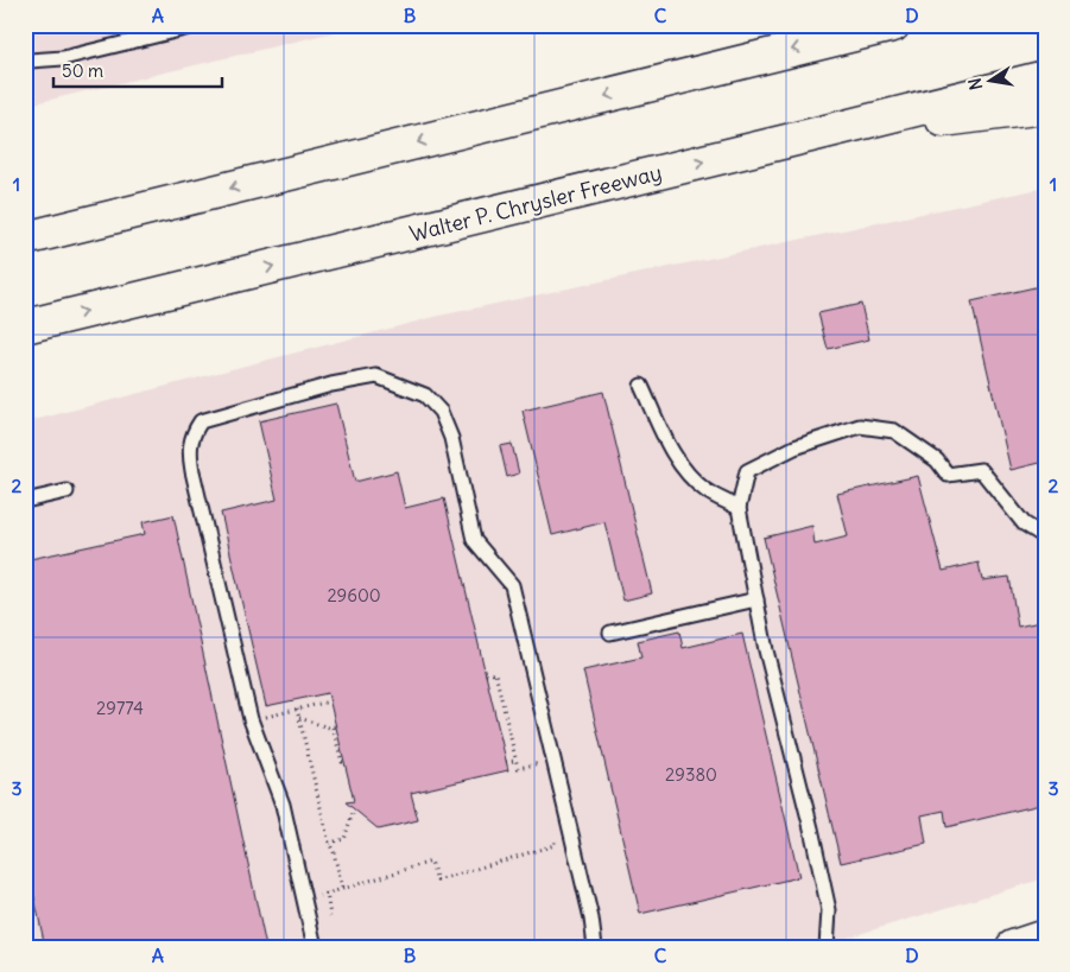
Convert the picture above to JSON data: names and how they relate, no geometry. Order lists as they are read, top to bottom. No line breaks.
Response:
{"streets":{"main road":["Walter P. Chrysler Freeway"]},"house_numbers":["29600","29774","29380"],"scale_bar":"50 m","north":"left","grid":{"columns":["A","B","C","D"],"rows":["1","2","3"]}}
